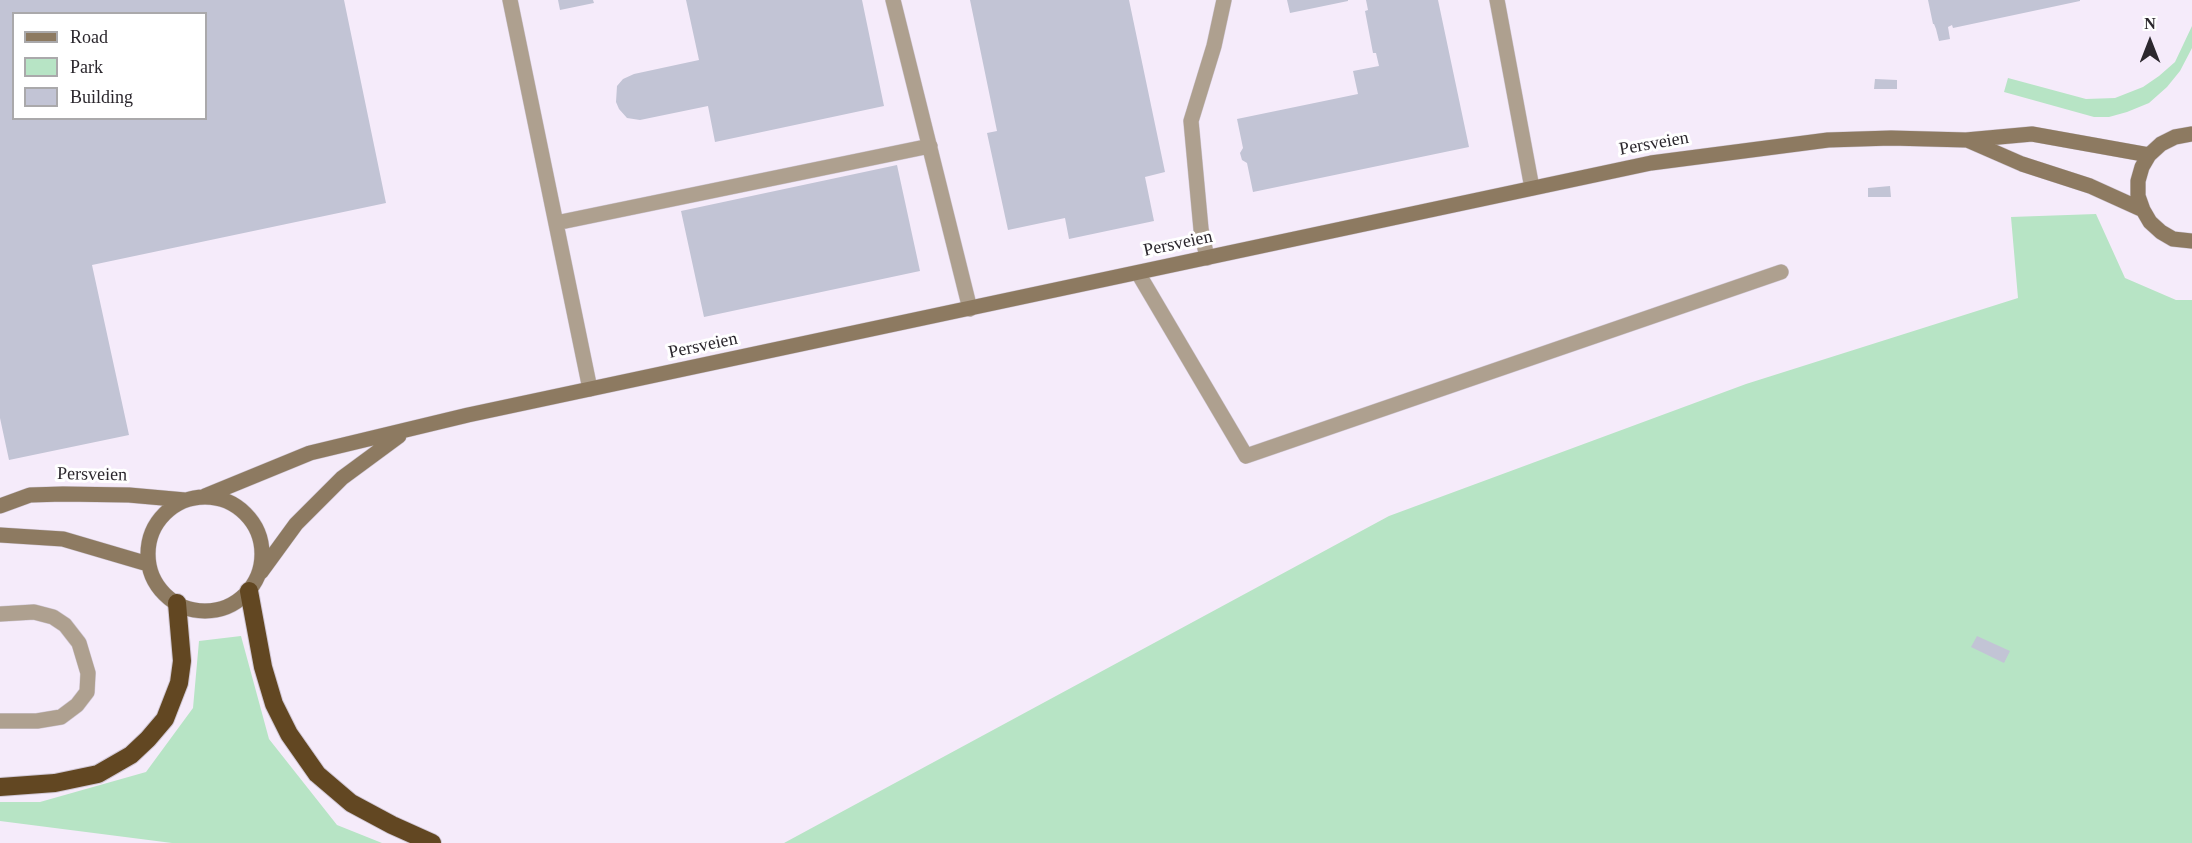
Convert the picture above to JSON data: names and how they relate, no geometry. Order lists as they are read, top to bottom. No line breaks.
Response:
{"streets":{"main road":["Persveien"]},"legend":["Road","Park","Building"],"north":"top"}
